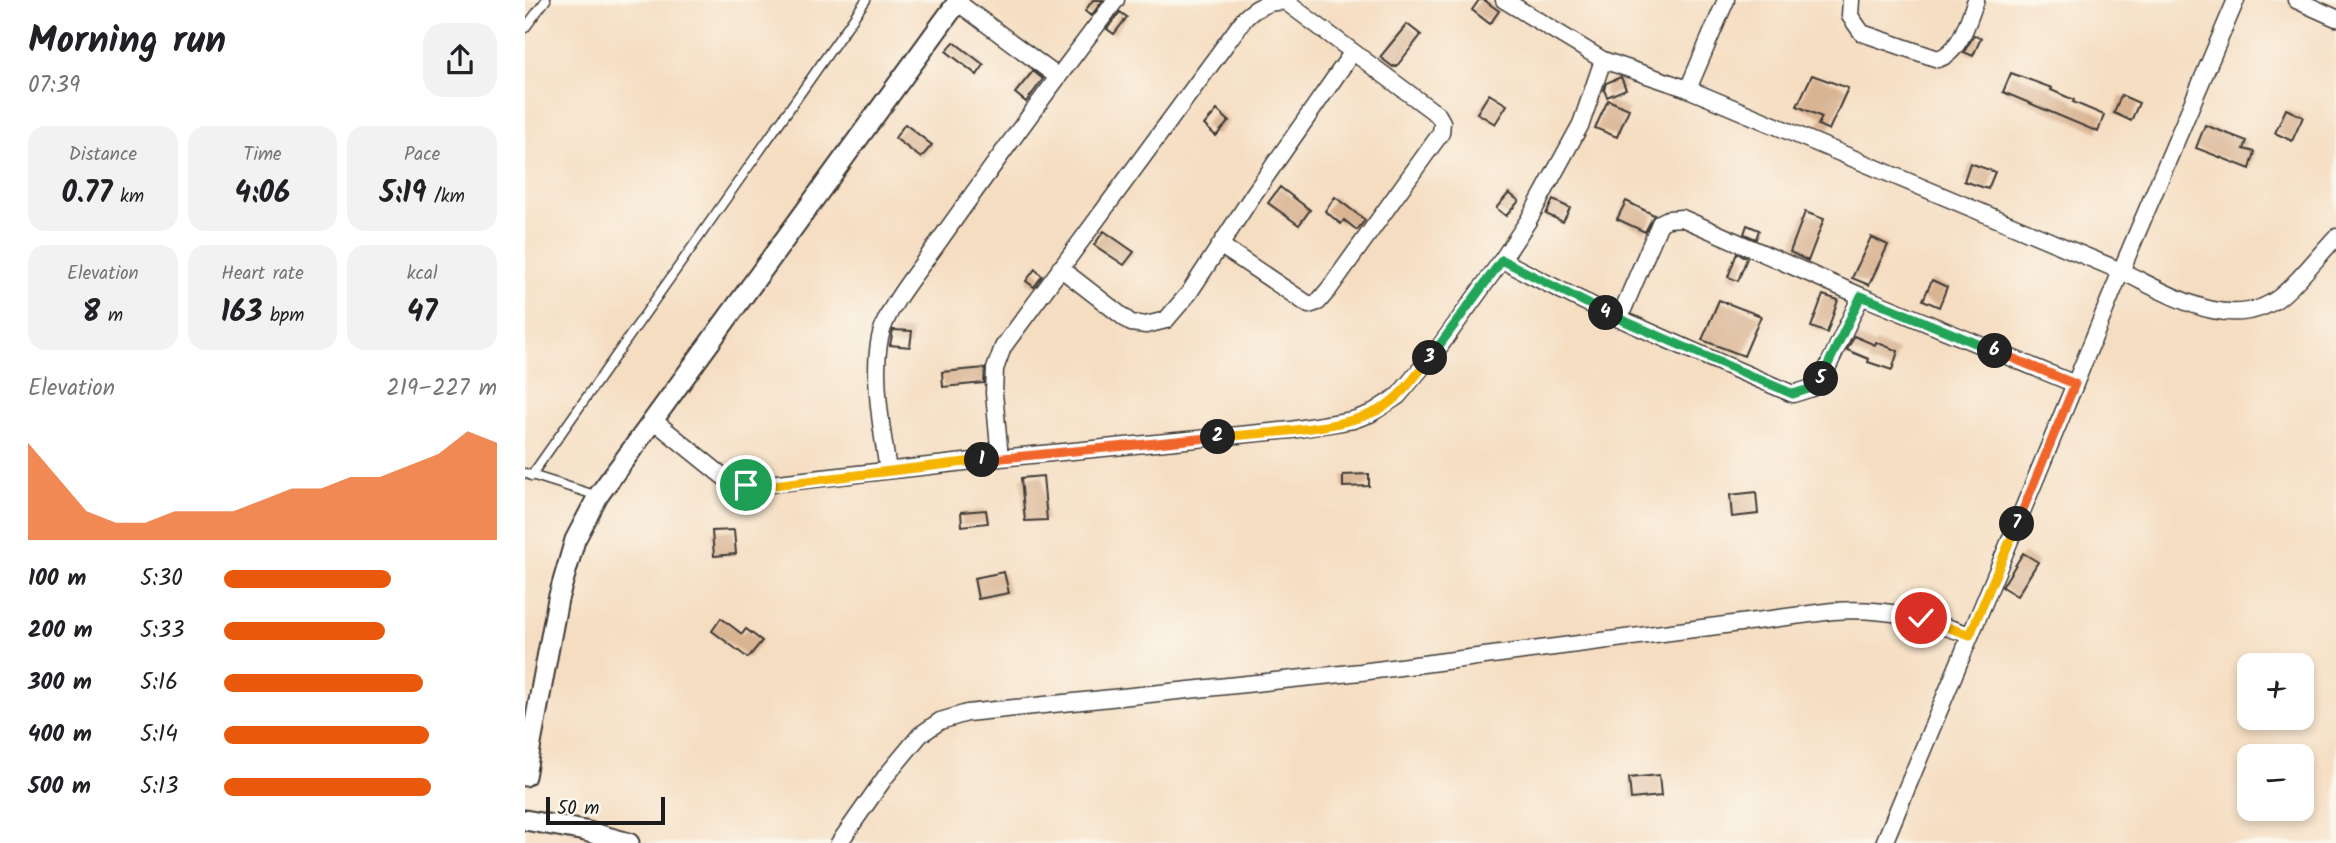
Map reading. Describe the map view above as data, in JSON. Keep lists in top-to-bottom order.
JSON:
{
  "scale_bar": "50 m",
  "page": {
    "heading": ["Morning run", "07:39"],
    "stats": [
      ["Distance", "0.77 km"],
      ["Time", "4:06"],
      ["Pace", "5:19 /km"],
      ["Elevation", "8 m"],
      ["Heart rate", "163 bpm"],
      ["kcal", "47"]
    ],
    "pins": [
      "4",
      "6",
      "3",
      "5",
      "2",
      "1",
      "7"
    ],
    "chart": ["Elevation", "219–227 m"],
    "list": [
      {
        "name": "100 m",
        "note": "5:30"
      },
      {
        "name": "200 m",
        "note": "5:33"
      },
      {
        "name": "300 m",
        "note": "5:16"
      },
      {
        "name": "400 m",
        "note": "5:14"
      },
      {
        "name": "500 m",
        "note": "5:13"
      }
    ],
    "map_buttons": ["+", "−"],
    "scale": "50 m"
  }
}
